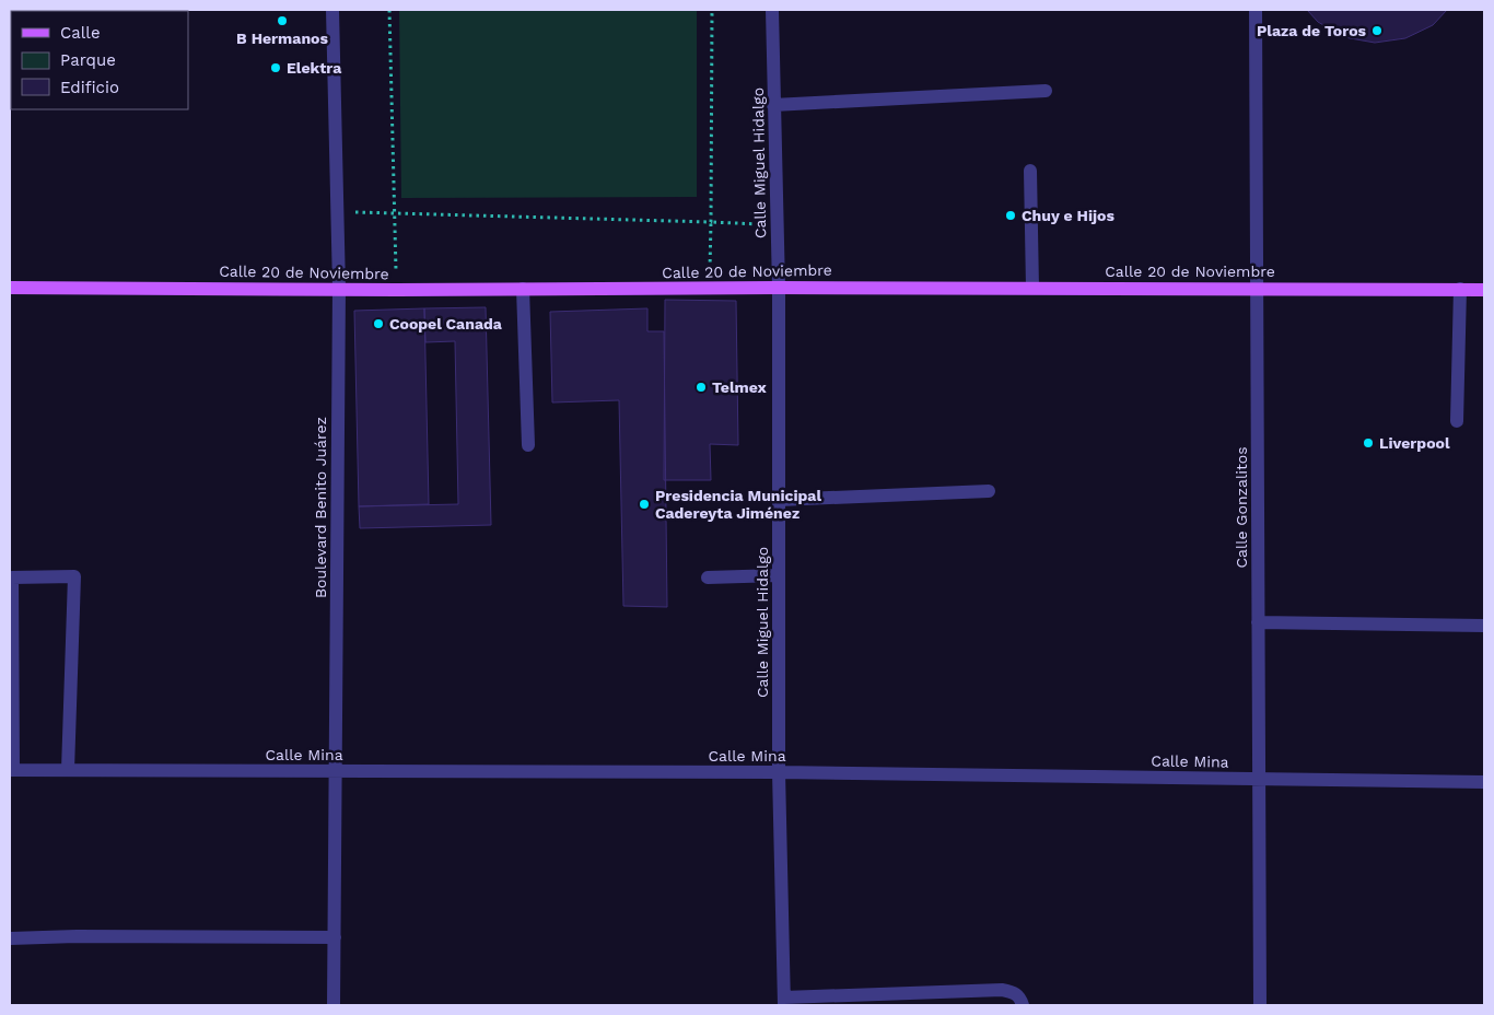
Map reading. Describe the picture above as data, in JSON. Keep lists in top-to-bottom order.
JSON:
{
  "streets": {
    "main road": ["Calle 20 de Noviembre"],
    "street": [
      "Calle Miguel Hidalgo",
      "Boulevard Benito Juárez",
      "Calle Gonzalitos",
      "Calle Mina"
    ]
  },
  "crossings": [
    ["Calle Miguel Hidalgo", "Calle 20 de Noviembre"],
    ["Calle Miguel Hidalgo", "Calle Mina"],
    ["Calle 20 de Noviembre", "Boulevard Benito Juárez"],
    ["Calle 20 de Noviembre", "Calle Gonzalitos"],
    ["Boulevard Benito Juárez", "Calle Mina"],
    ["Calle Gonzalitos", "Calle Mina"]
  ],
  "places": [
    "B Hermanos",
    "Plaza de Toros",
    "Elektra",
    "Chuy e Hijos",
    "Coopel Canada",
    "Telmex",
    "Liverpool",
    "Presidencia Municipal Cadereyta Jiménez"
  ],
  "legend": ["Calle", "Parque", "Edificio"]
}
